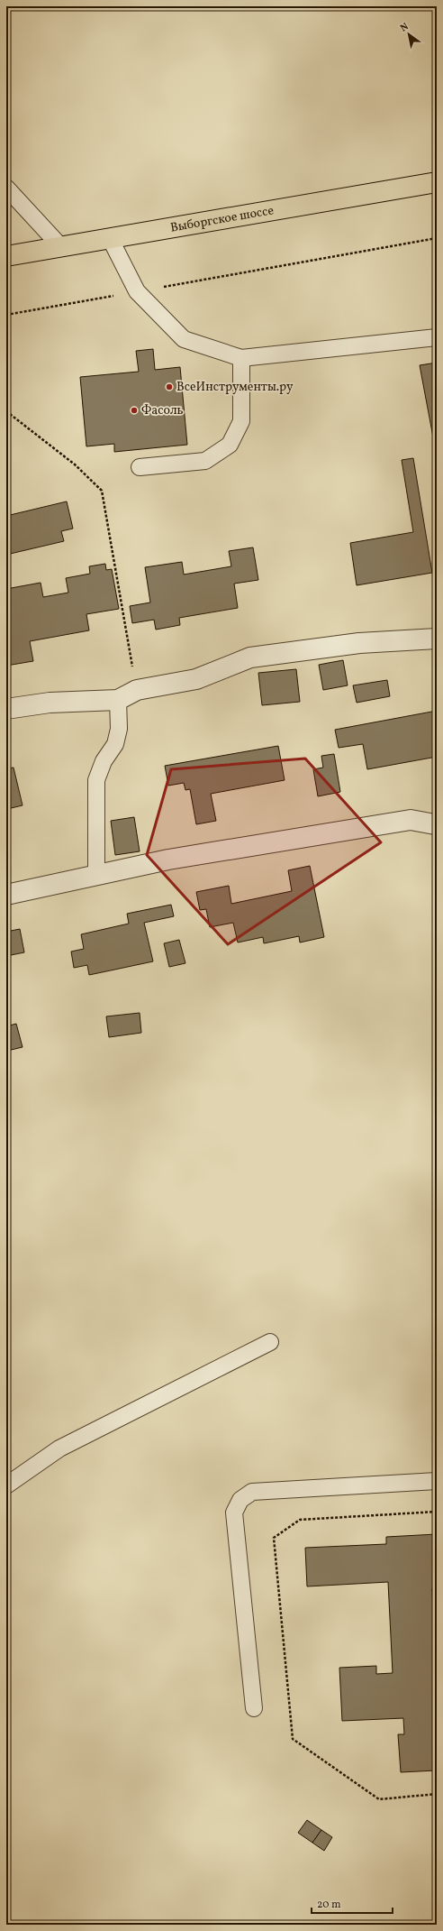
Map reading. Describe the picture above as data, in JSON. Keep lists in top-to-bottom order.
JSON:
{
  "streets": {
    "main road": ["Выборгское шоссе"]
  },
  "places": ["ВсеИнструменты.ру", "Фасоль"],
  "scale_bar": "20 m",
  "north": "top left"
}
